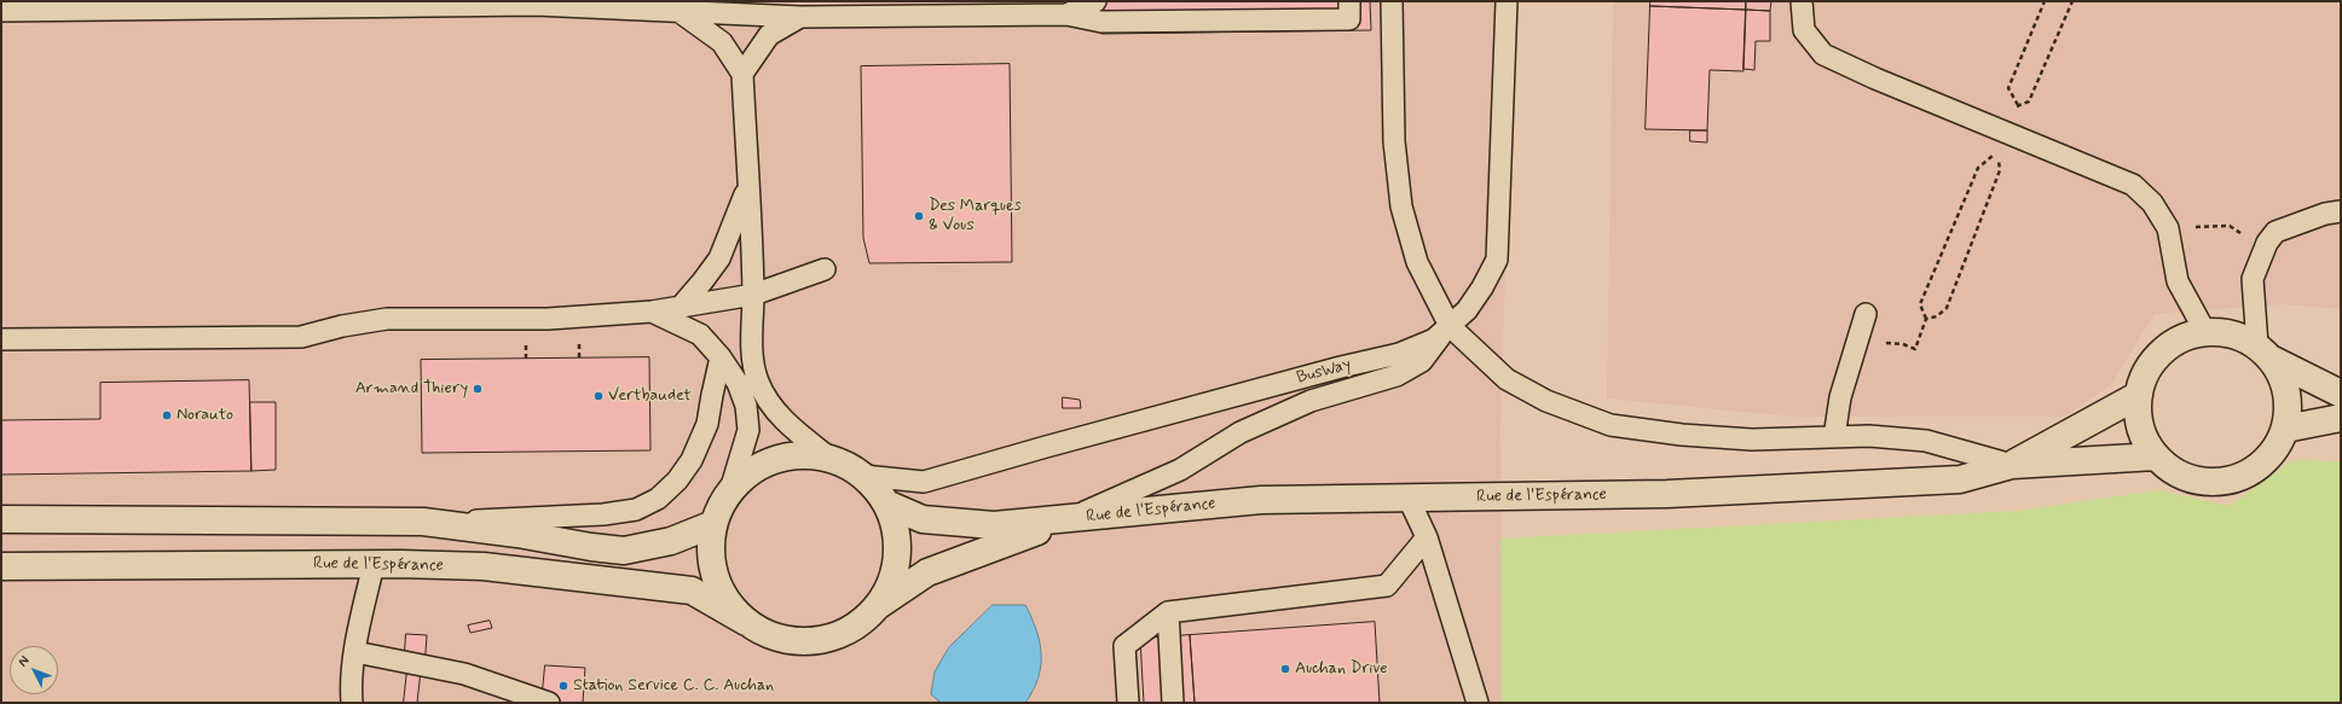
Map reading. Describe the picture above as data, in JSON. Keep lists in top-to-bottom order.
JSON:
{
  "streets": {
    "street": ["Rue de l'Espérance"],
    "lane": ["BusWay"]
  },
  "places": [
    "Des Marques & Vous",
    "Armand Thiery",
    "Vertbaudet",
    "Norauto",
    "Auchan Drive",
    "Station Service C. C. Auchan"
  ],
  "north": "top left"
}
